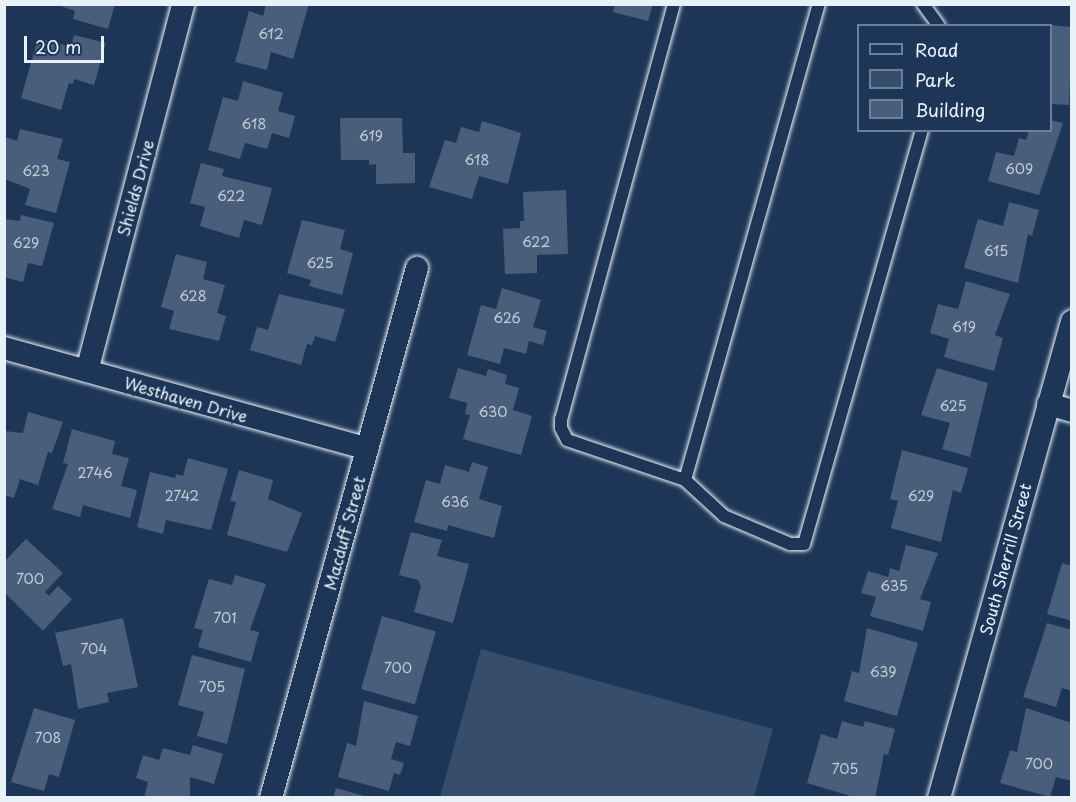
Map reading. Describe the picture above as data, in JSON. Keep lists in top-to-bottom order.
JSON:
{
  "streets": {
    "street": [
      "Shields Drive",
      "Westhaven Drive",
      "Macduff Street",
      "South Sherrill Street"
    ]
  },
  "crossings": [
    ["Shields Drive", "Westhaven Drive"],
    ["Westhaven Drive", "Macduff Street"]
  ],
  "house_numbers": [
    "612",
    "618",
    "619",
    "618",
    "609",
    "623",
    "622",
    "622",
    "629",
    "615",
    "625",
    "628",
    "626",
    "619",
    "625",
    "630",
    "2746",
    "2742",
    "629",
    "636",
    "700",
    "635",
    "701",
    "704",
    "700",
    "639",
    "705",
    "708",
    "700",
    "705"
  ],
  "legend": ["Road", "Park", "Building"],
  "scale_bar": "20 m"
}
